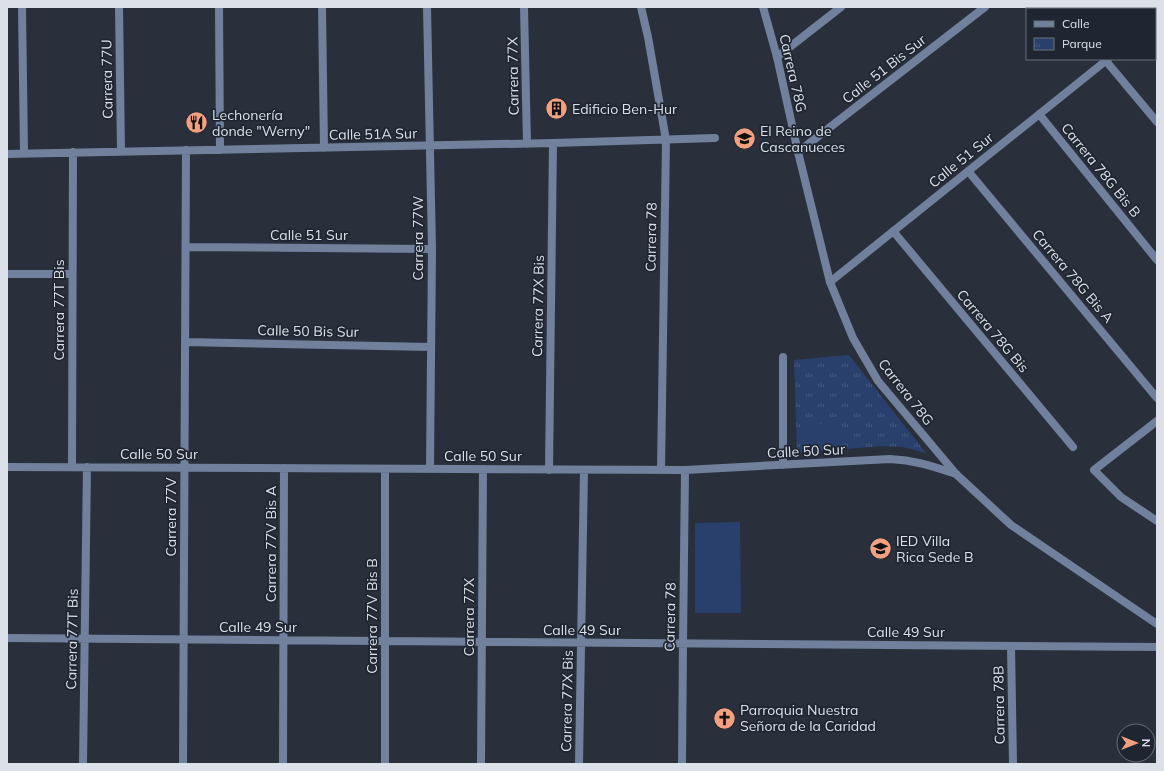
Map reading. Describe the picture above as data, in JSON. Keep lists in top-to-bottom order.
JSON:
{
  "streets": {
    "street": [
      "Calle 51 Bis Sur",
      "Carrera 78G",
      "Carrera 77X",
      "Carrera 77U",
      "Calle 51A Sur",
      "Calle 51 Sur",
      "Carrera 78G Bis B",
      "Carrera 78",
      "Carrera 77W",
      "Carrera 78G Bis A",
      "Carrera 77X Bis",
      "Carrera 77T Bis",
      "Calle 50 Bis Sur",
      "Carrera 78G Bis",
      "Calle 50 Sur",
      "Carrera 77V",
      "Carrera 77V Bis A",
      "Carrera 77V Bis B",
      "Calle 49 Sur",
      "Carrera 78B"
    ]
  },
  "crossings": [
    ["Calle 51 Bis Sur", "Carrera 78G"],
    ["Carrera 78G", "Calle 51 Sur"],
    ["Carrera 78G", "Calle 50 Sur"],
    ["Carrera 77X", "Calle 51A Sur"],
    ["Carrera 77X", "Calle 50 Sur"],
    ["Carrera 77X", "Calle 49 Sur"],
    ["Carrera 77U", "Calle 51A Sur"],
    ["Calle 51A Sur", "Carrera 78"],
    ["Calle 51A Sur", "Carrera 77W"],
    ["Calle 51A Sur", "Carrera 77X Bis"],
    ["Calle 51A Sur", "Carrera 77T Bis"],
    ["Calle 51A Sur", "Carrera 77V"],
    ["Calle 51 Sur", "Carrera 78G Bis B"],
    ["Calle 51 Sur", "Carrera 77W"],
    ["Calle 51 Sur", "Carrera 78G Bis A"],
    ["Calle 51 Sur", "Carrera 78G Bis"],
    ["Calle 51 Sur", "Carrera 77V"],
    ["Carrera 78", "Calle 50 Sur"],
    ["Carrera 78", "Calle 49 Sur"],
    ["Carrera 77W", "Calle 50 Bis Sur"],
    ["Carrera 77W", "Calle 50 Sur"],
    ["Carrera 77X Bis", "Calle 50 Sur"],
    ["Carrera 77X Bis", "Calle 49 Sur"],
    ["Carrera 77T Bis", "Calle 50 Sur"],
    ["Carrera 77T Bis", "Calle 49 Sur"],
    ["Calle 50 Bis Sur", "Carrera 77V"],
    ["Calle 50 Sur", "Carrera 77V"],
    ["Calle 50 Sur", "Carrera 77V Bis A"],
    ["Calle 50 Sur", "Carrera 77V Bis B"],
    ["Carrera 77V", "Calle 49 Sur"],
    ["Carrera 77V Bis A", "Calle 49 Sur"],
    ["Carrera 77V Bis B", "Calle 49 Sur"],
    ["Calle 49 Sur", "Carrera 78B"]
  ],
  "places": {
    "building": ["Edificio Ben-Hur"],
    "restaurant": ["Lechonería donde \"Werny\""],
    "school or university": ["El Reino de Cascanueces", "IED Villa Rica Sede B"],
    "church": ["Parroquia Nuestra Señora de la Caridad"]
  },
  "legend": ["Calle", "Parque"],
  "north": "right"
}
